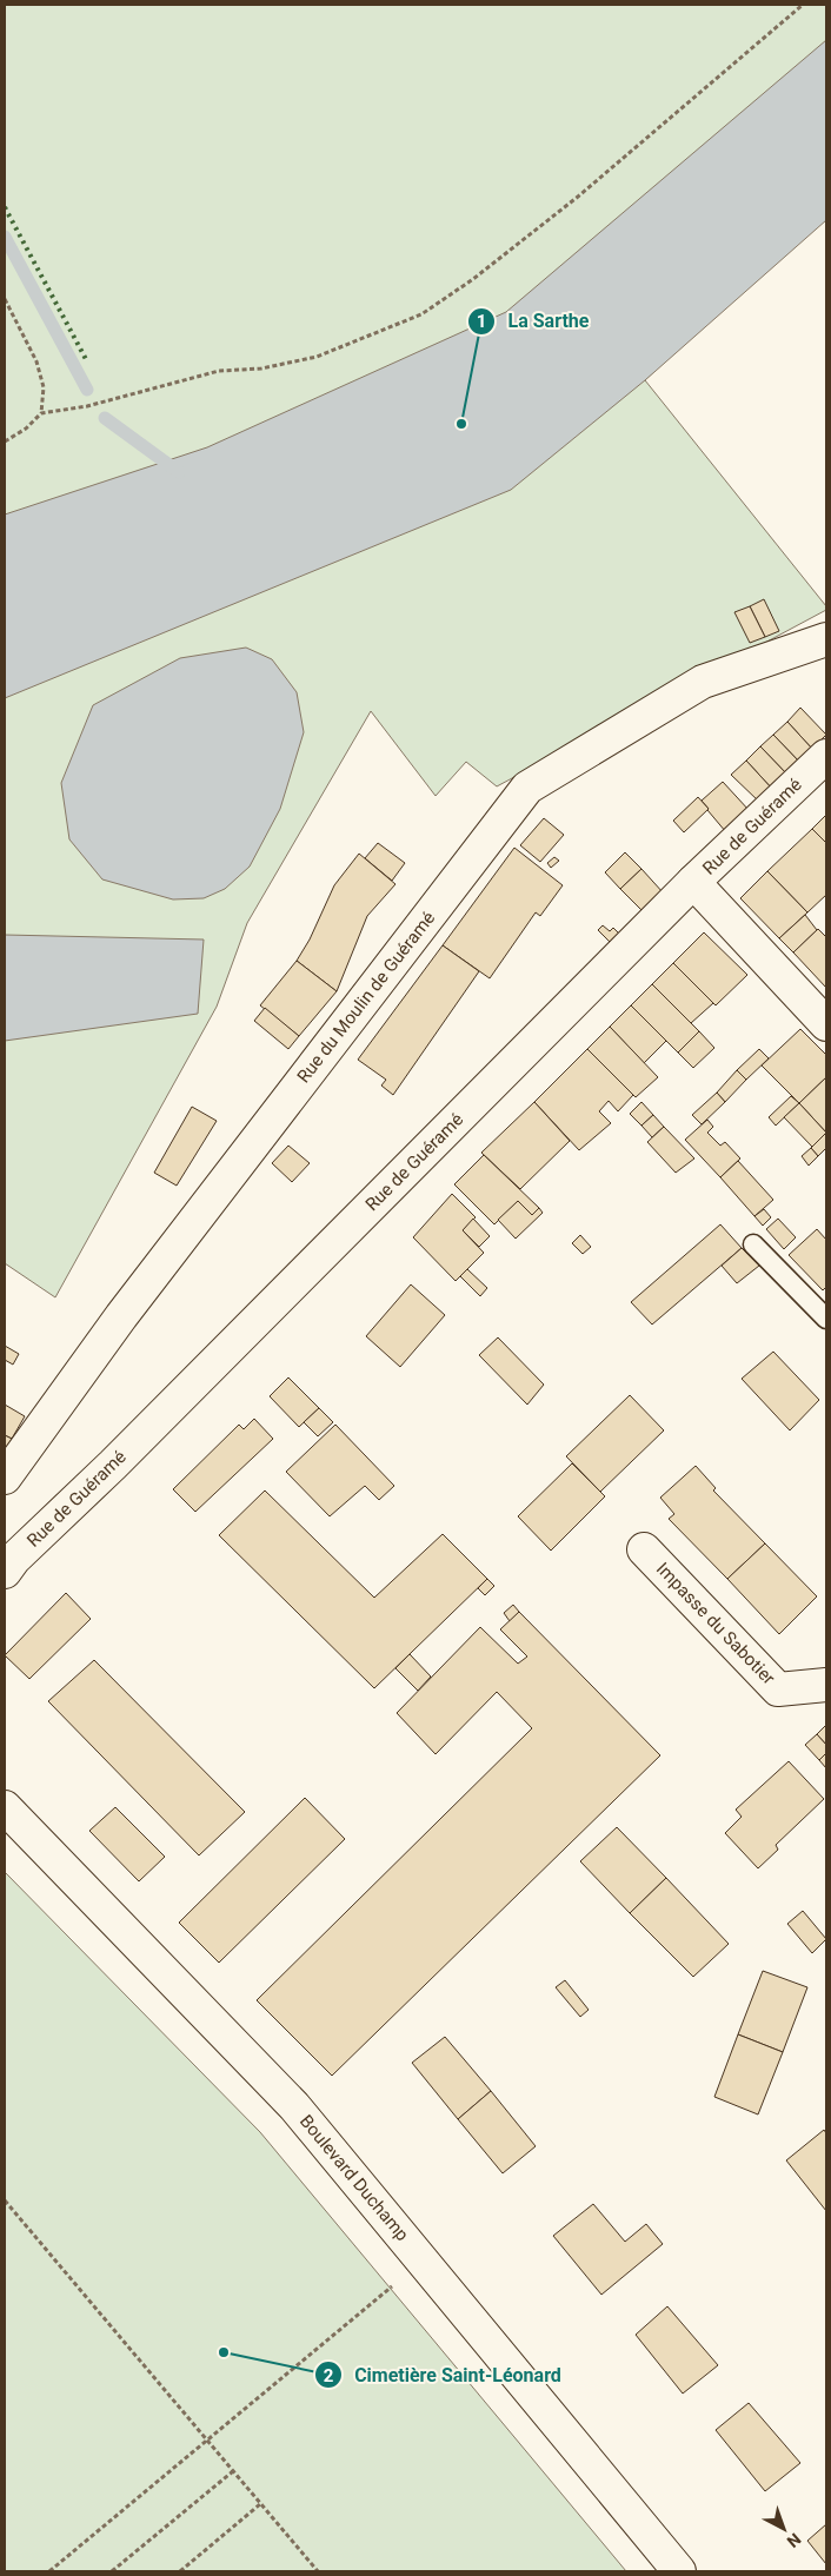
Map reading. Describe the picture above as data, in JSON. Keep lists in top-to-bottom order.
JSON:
{
  "streets": {
    "street": [
      "Rue de Guéramé",
      "Rue du Moulin de Guéramé",
      "Impasse du Sabotier",
      "Boulevard Duchamp"
    ]
  },
  "places": ["La Sarthe", "Cimetière Saint-Léonard"],
  "north": "bottom right"
}
